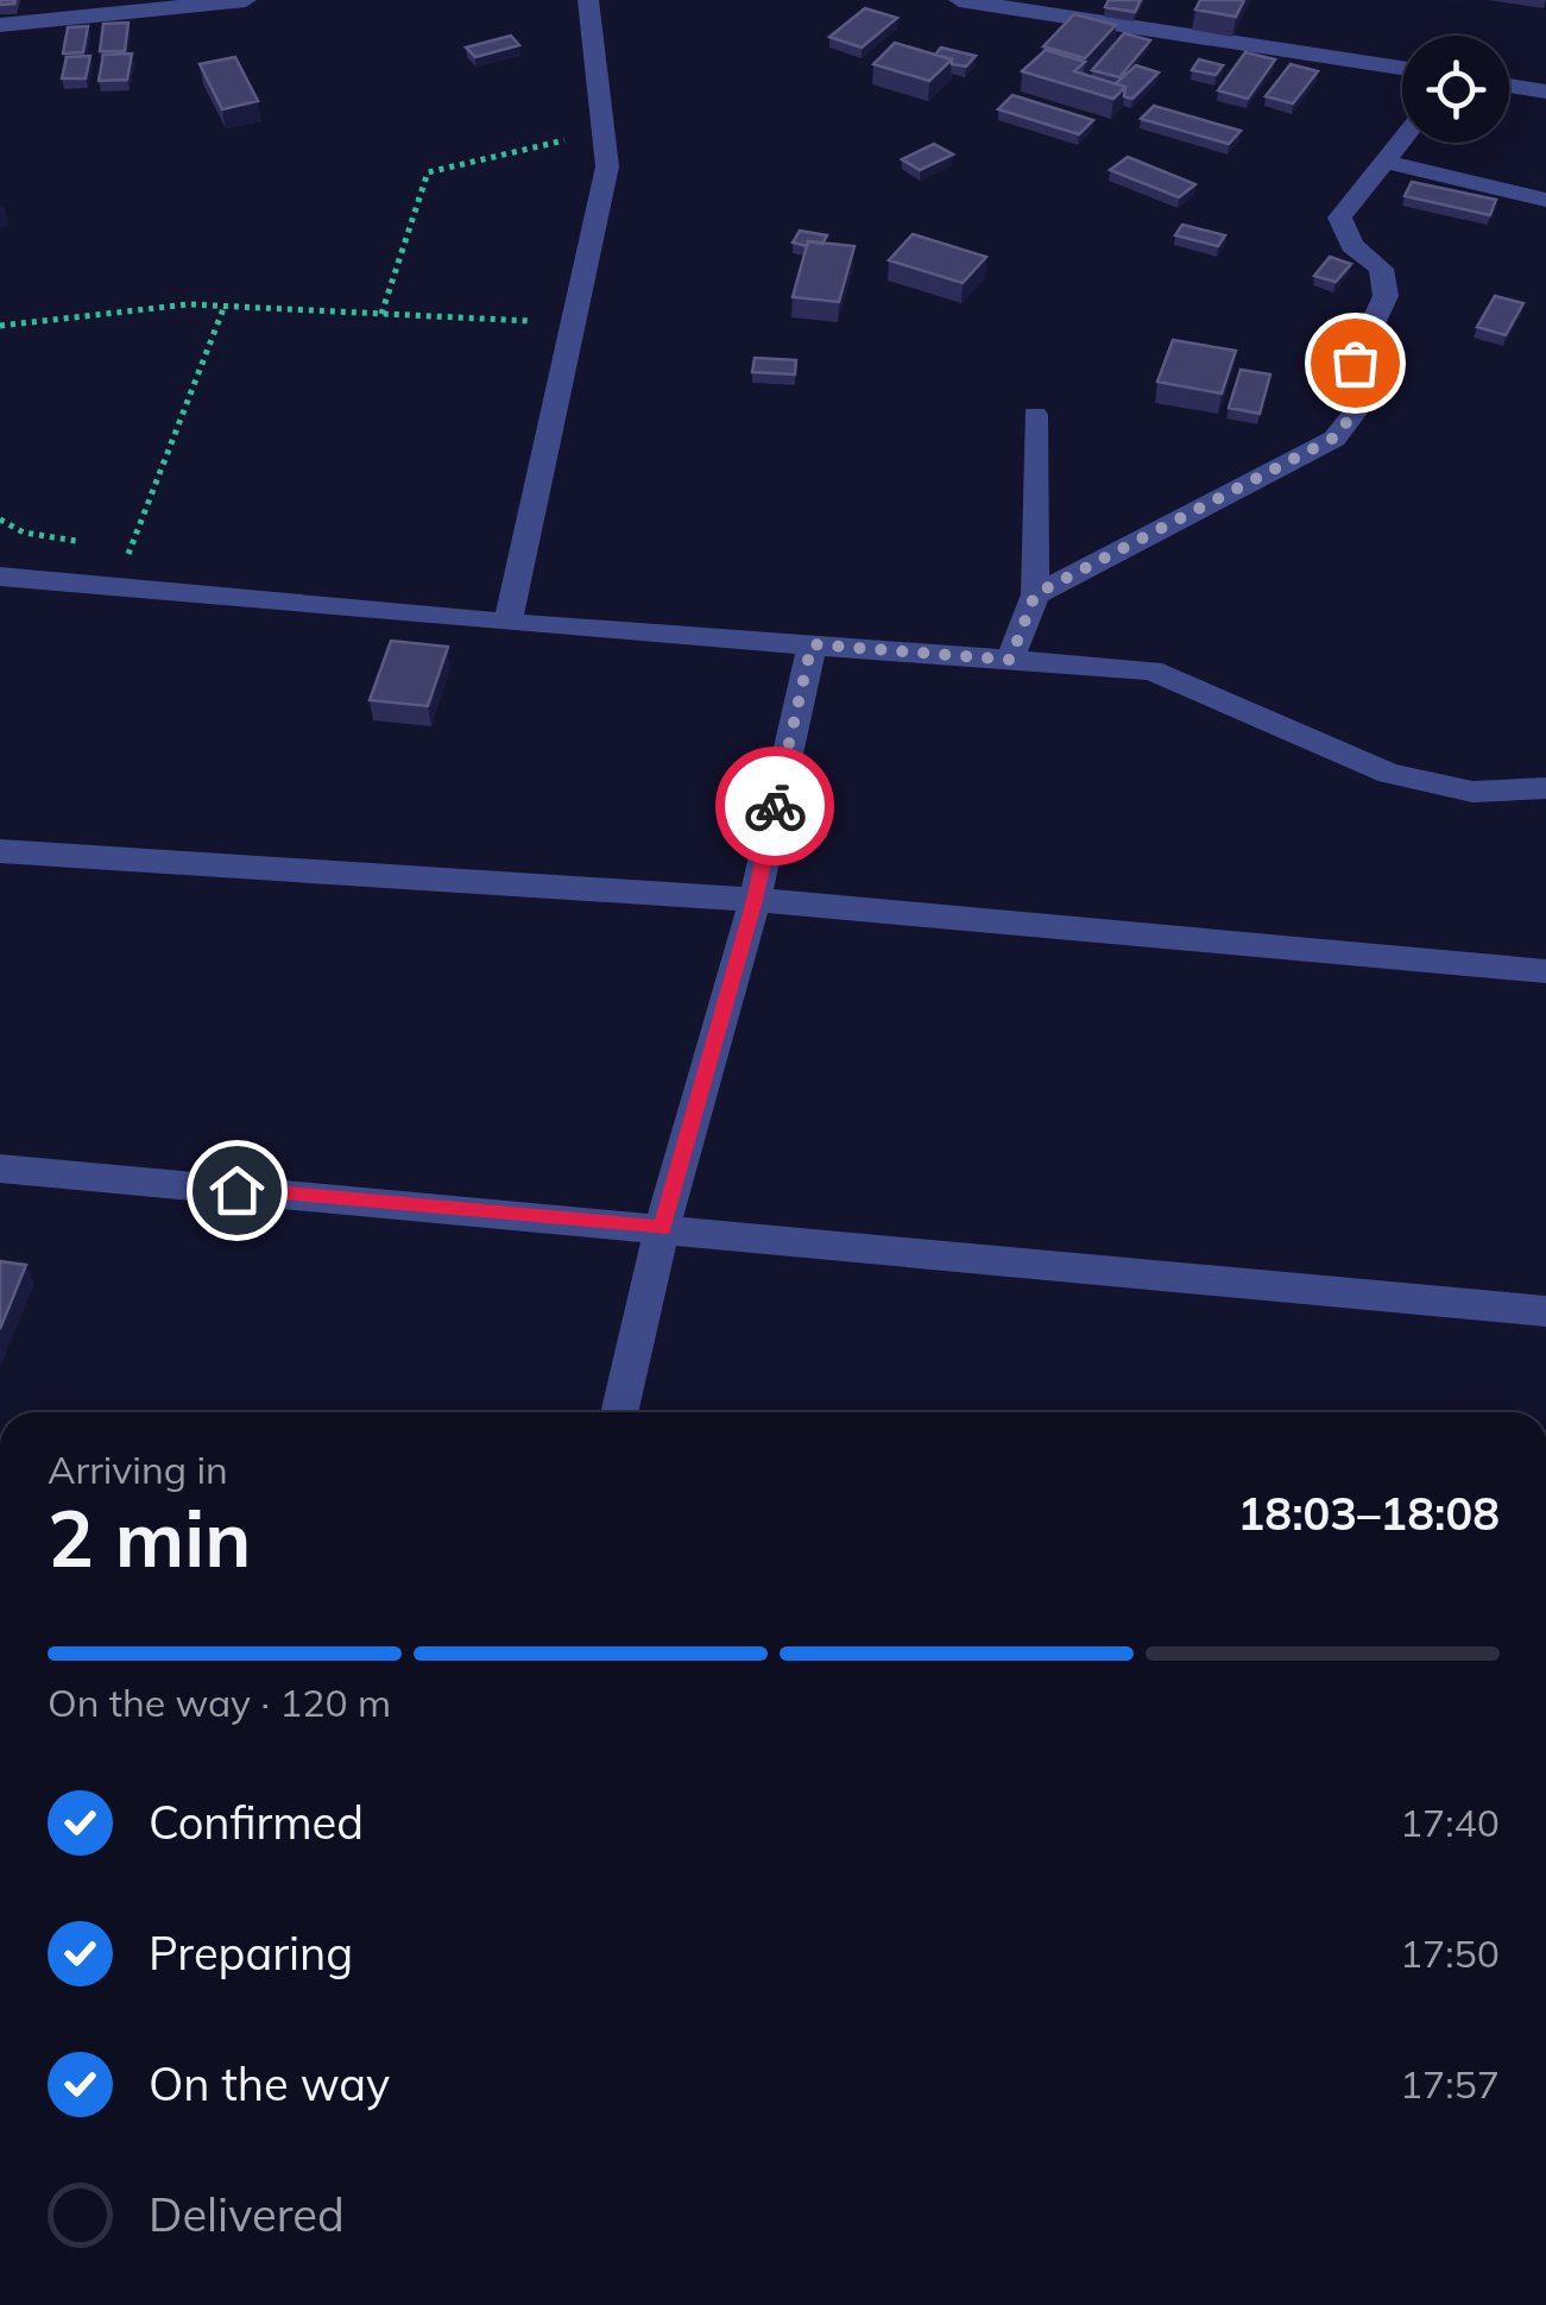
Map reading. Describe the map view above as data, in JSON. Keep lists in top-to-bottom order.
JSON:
{
  "page": {
    "heading": ["2 min", "Arriving in", "18:03–18:08"],
    "bar": "On the way · 120 m",
    "list": [
      ["Confirmed", "17:40"],
      ["Preparing", "17:50"],
      ["On the way", "17:57"],
      "Delivered"
    ]
  }
}
